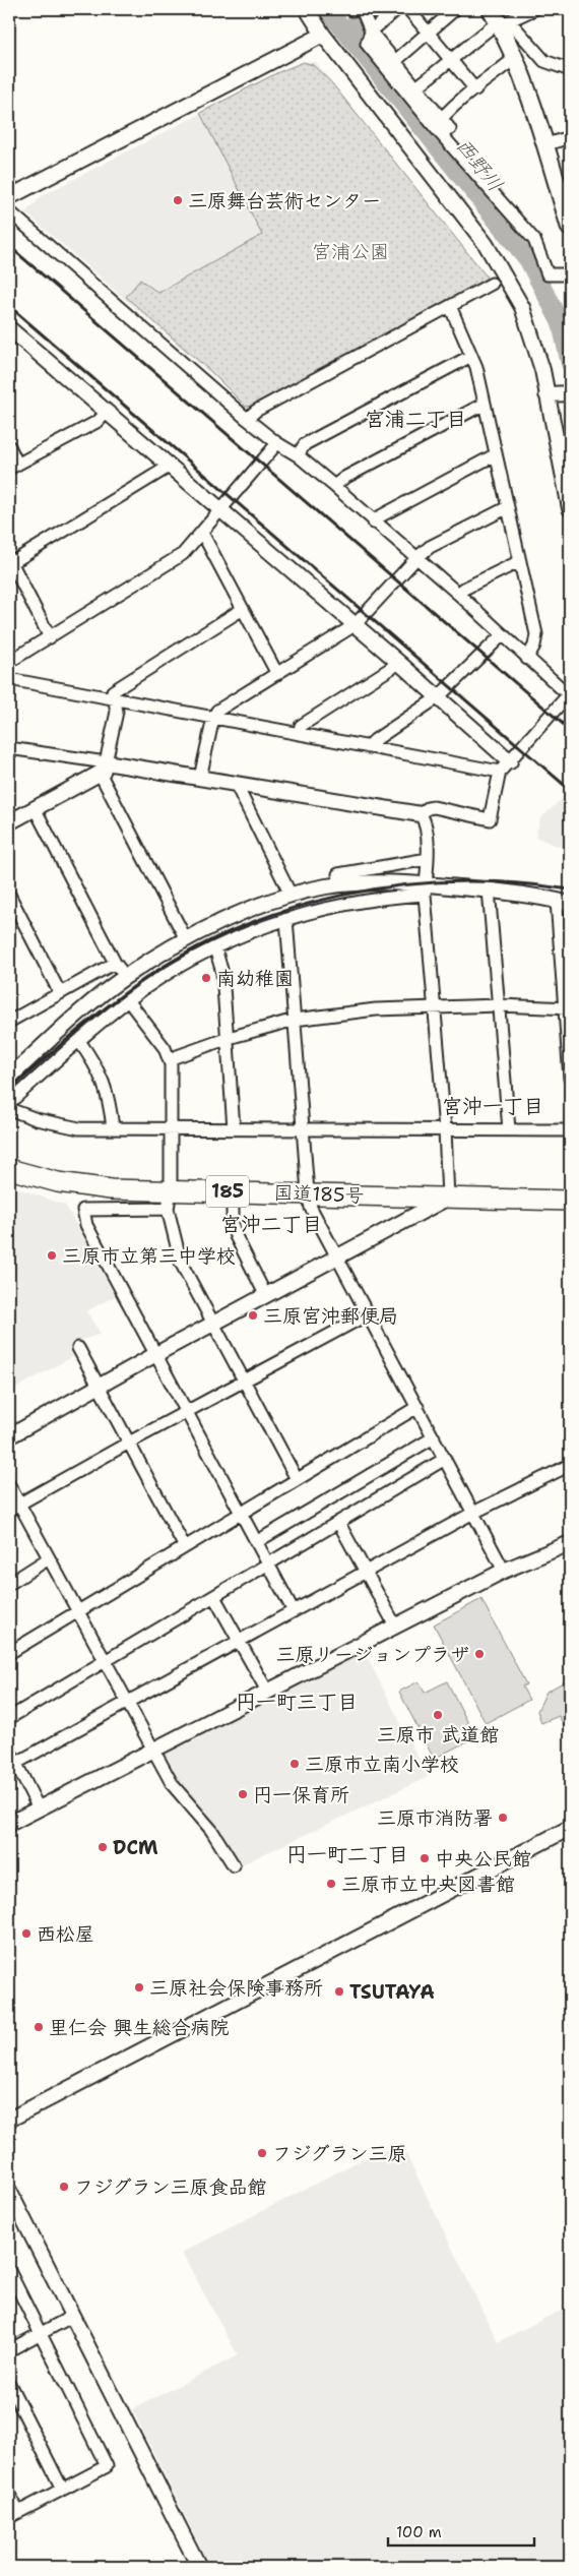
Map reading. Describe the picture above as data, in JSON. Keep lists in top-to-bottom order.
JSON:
{
  "streets": {
    "highway": ["185", "国道185号"]
  },
  "districts": [
    "宮浦二丁目",
    "宮沖一丁目",
    "宮沖二丁目",
    "円一町三丁目",
    "円一町二丁目"
  ],
  "water": ["西野川"],
  "parks": ["宮浦公園"],
  "places": [
    "三原舞台芸術センター",
    "南幼稚園",
    "三原市立第三中学校",
    "三原宮沖郵便局",
    "三原リージョンプラザ",
    "三原市 武道館",
    "三原市立南小学校",
    "円一保育所",
    "三原市消防署",
    "DCM",
    "中央公民館",
    "三原市立中央図書館",
    "西松屋",
    "三原社会保険事務所",
    "TSUTAYA",
    "里仁会 興生総合病院",
    "フジグラン三原",
    "フジグラン三原食品館"
  ],
  "scale_bar": "100 m"
}
